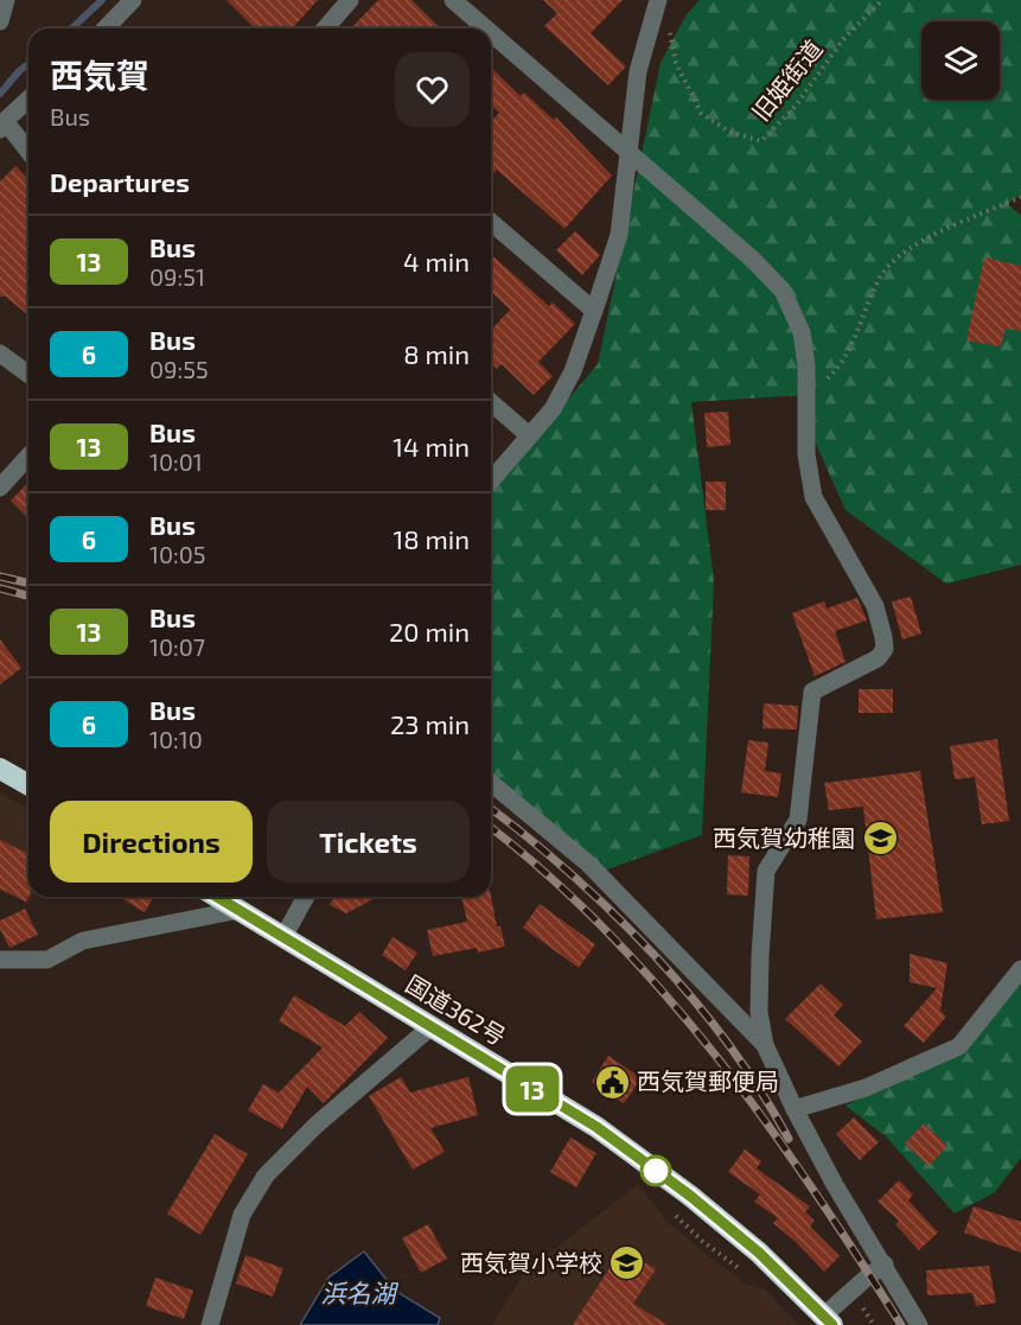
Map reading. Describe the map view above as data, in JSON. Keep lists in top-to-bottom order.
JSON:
{
  "streets": {
    "highway": ["国道362号"],
    "path": ["旧姫街道"]
  },
  "water": ["浜名湖"],
  "places": {
    "school or university": ["西気賀幼稚園", "西気賀小学校"],
    "public building": ["西気賀郵便局"]
  },
  "lines": ["bus line 13"],
  "page": {
    "on_map": "13",
    "heading": [
      ["西気賀", "Bus"],
      "Departures"
    ],
    "list": [
      {
        "mark": "13",
        "name": "Bus",
        "note": "09:51",
        "value": "4 min"
      },
      {
        "mark": "6",
        "name": "Bus",
        "note": "09:55",
        "value": "8 min"
      },
      {
        "mark": "13",
        "name": "Bus",
        "note": "10:01",
        "value": "14 min"
      },
      {
        "mark": "6",
        "name": "Bus",
        "note": "10:05",
        "value": "18 min"
      },
      {
        "mark": "13",
        "name": "Bus",
        "note": "10:07",
        "value": "20 min"
      },
      {
        "mark": "6",
        "name": "Bus",
        "note": "10:10",
        "value": "23 min"
      }
    ],
    "buttons": ["Directions", "Tickets"]
  }
}
